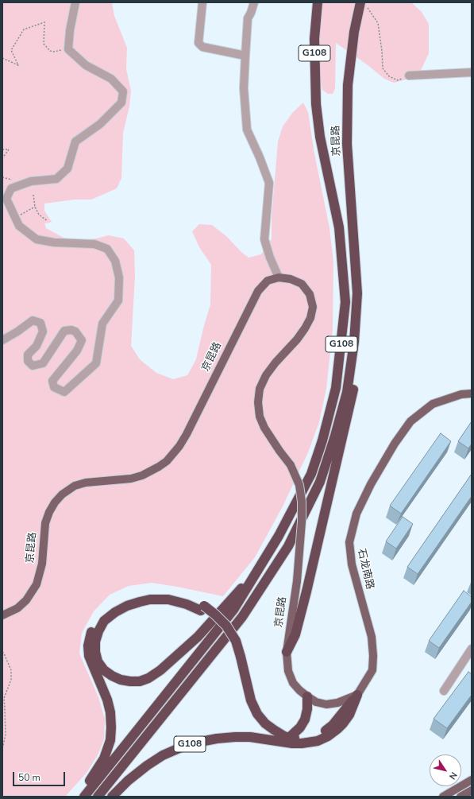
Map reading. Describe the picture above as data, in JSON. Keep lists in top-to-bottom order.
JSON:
{
  "streets": {
    "highway": ["G108", "京昆路"],
    "main road": ["石龙南路"]
  },
  "scale_bar": "50 m",
  "north": "bottom right"
}
